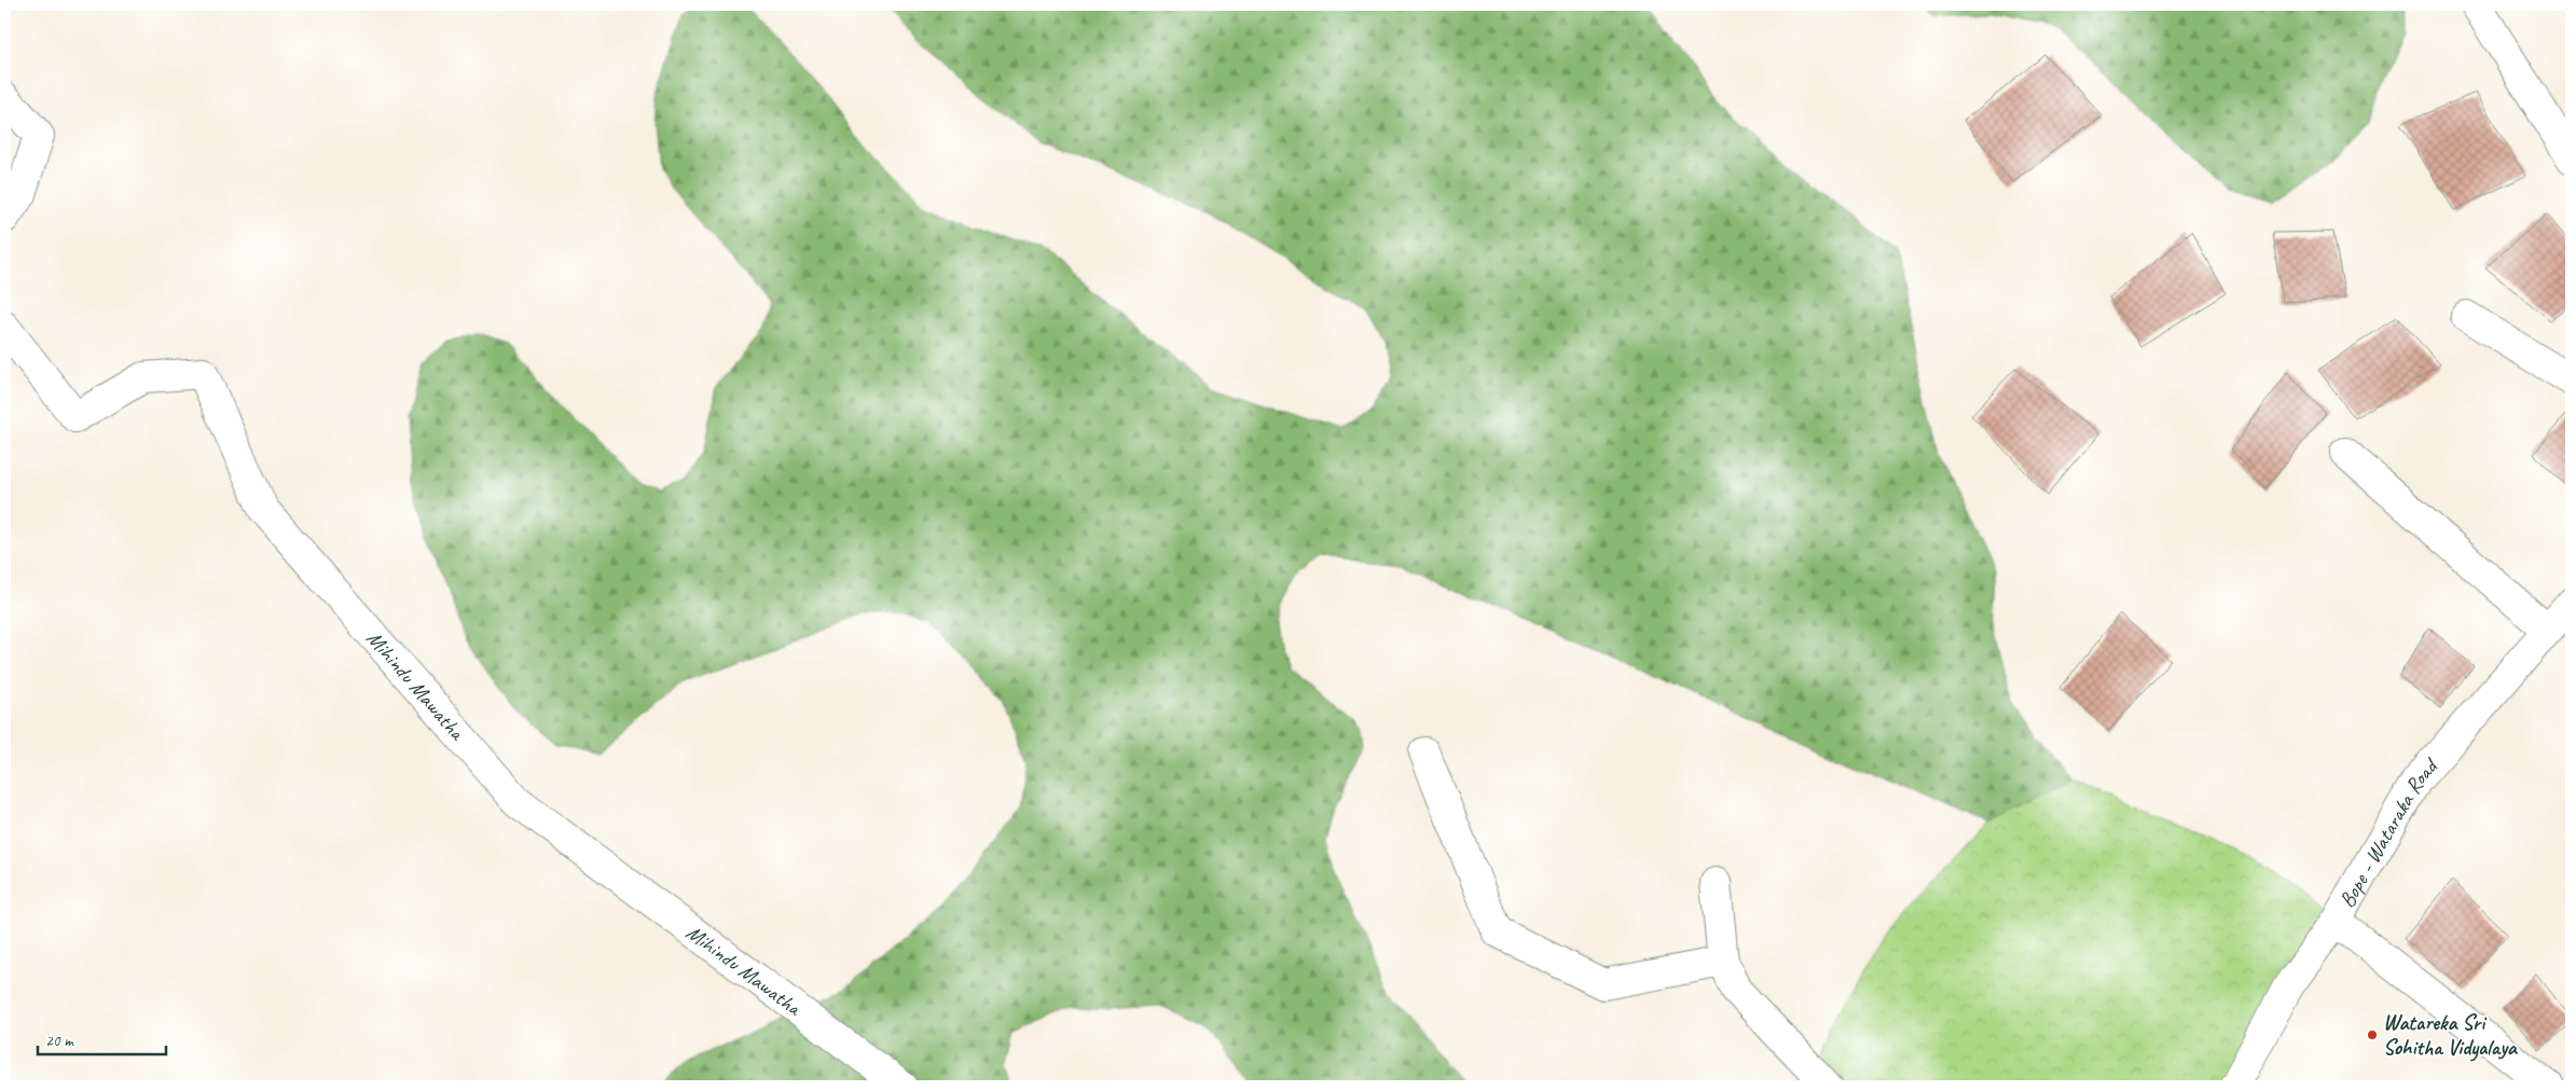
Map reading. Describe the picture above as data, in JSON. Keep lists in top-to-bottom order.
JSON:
{
  "streets": {
    "street": ["Mihindu Mawatha", "Bope - Wataraka Road"]
  },
  "places": ["Watareka Sri Sohitha Vidyalaya"],
  "scale_bar": "20 m"
}
